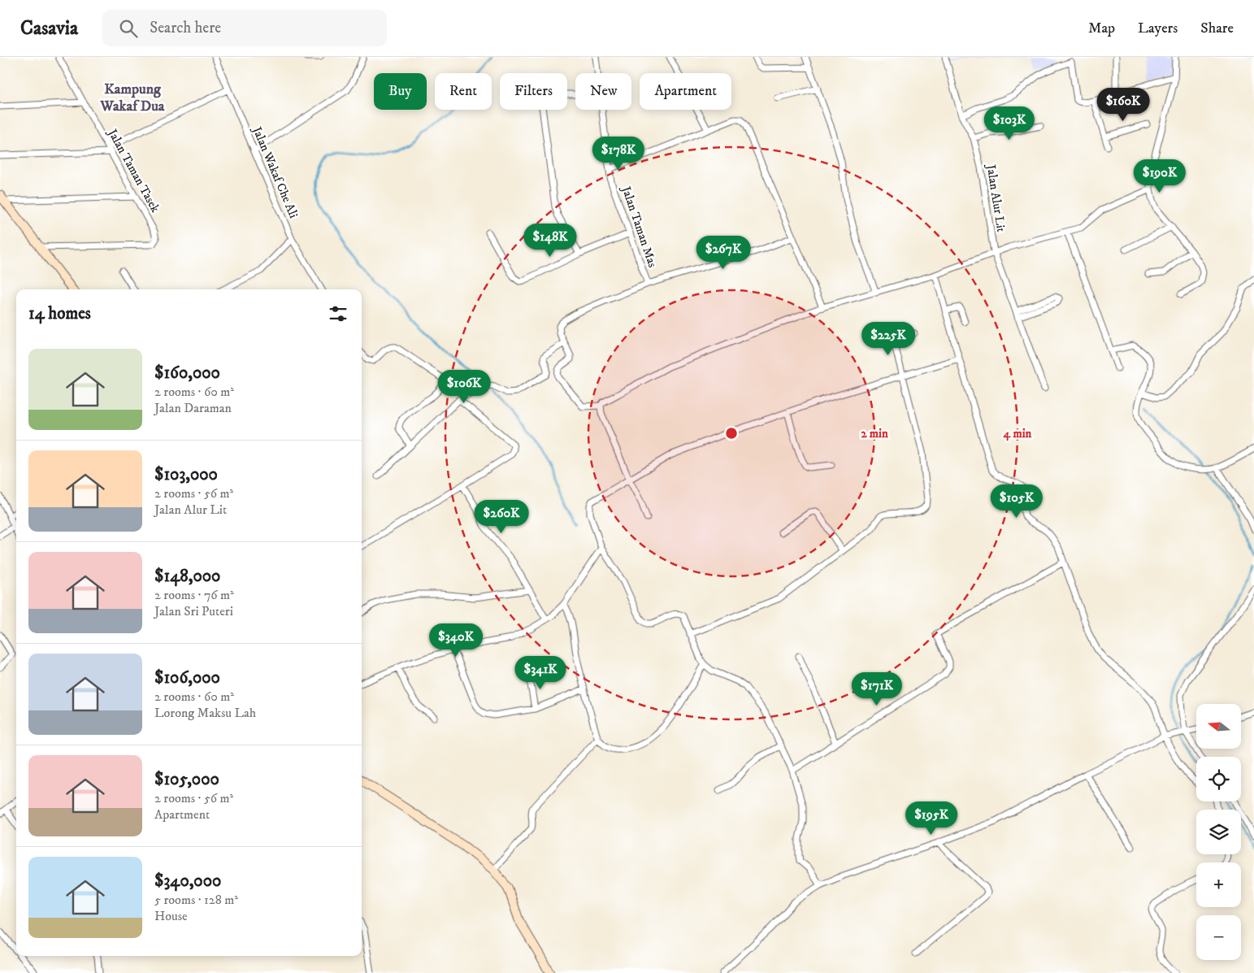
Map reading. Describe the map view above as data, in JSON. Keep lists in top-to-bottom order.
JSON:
{
  "streets": {
    "street": [
      "Jalan Taman Tasek",
      "Jalan Wakaf Che Ali",
      "Jalan Alur Lit",
      "Jalan Taman Mas"
    ]
  },
  "districts": ["Kampung Wakaf Dua"],
  "north": "left",
  "page": {
    "header": "Casavia",
    "search": "Search here",
    "nav": ["Map", "Layers", "Share"],
    "chip": [
      "Buy",
      "Rent",
      "Filters",
      "New",
      "Apartment"
    ],
    "price": [
      "$160K",
      "$103K",
      "$178K",
      "$190K",
      "$148K",
      "$267K",
      "$225K",
      "$106K",
      "$105K",
      "$260K",
      "$340K",
      "$341K",
      "$171K",
      "$195K"
    ],
    "heading": "14 homes",
    "list": [
      {
        "name": "$160,000",
        "note": "2 rooms · 60 m² · Jalan Daraman"
      },
      {
        "name": "$103,000",
        "note": "2 rooms · 56 m² · Jalan Alur Lit"
      },
      {
        "name": "$148,000",
        "note": "2 rooms · 76 m² · Jalan Sri Puteri"
      },
      {
        "name": "$106,000",
        "note": "2 rooms · 60 m² · Lorong Maksu Lah"
      },
      {
        "name": "$105,000",
        "note": "2 rooms · 56 m² · Apartment"
      },
      {
        "name": "$340,000",
        "note": "5 rooms · 128 m² · House"
      }
    ],
    "map_buttons": ["+", "−"]
  },
  "rings": ["2 min", "4 min"]
}
